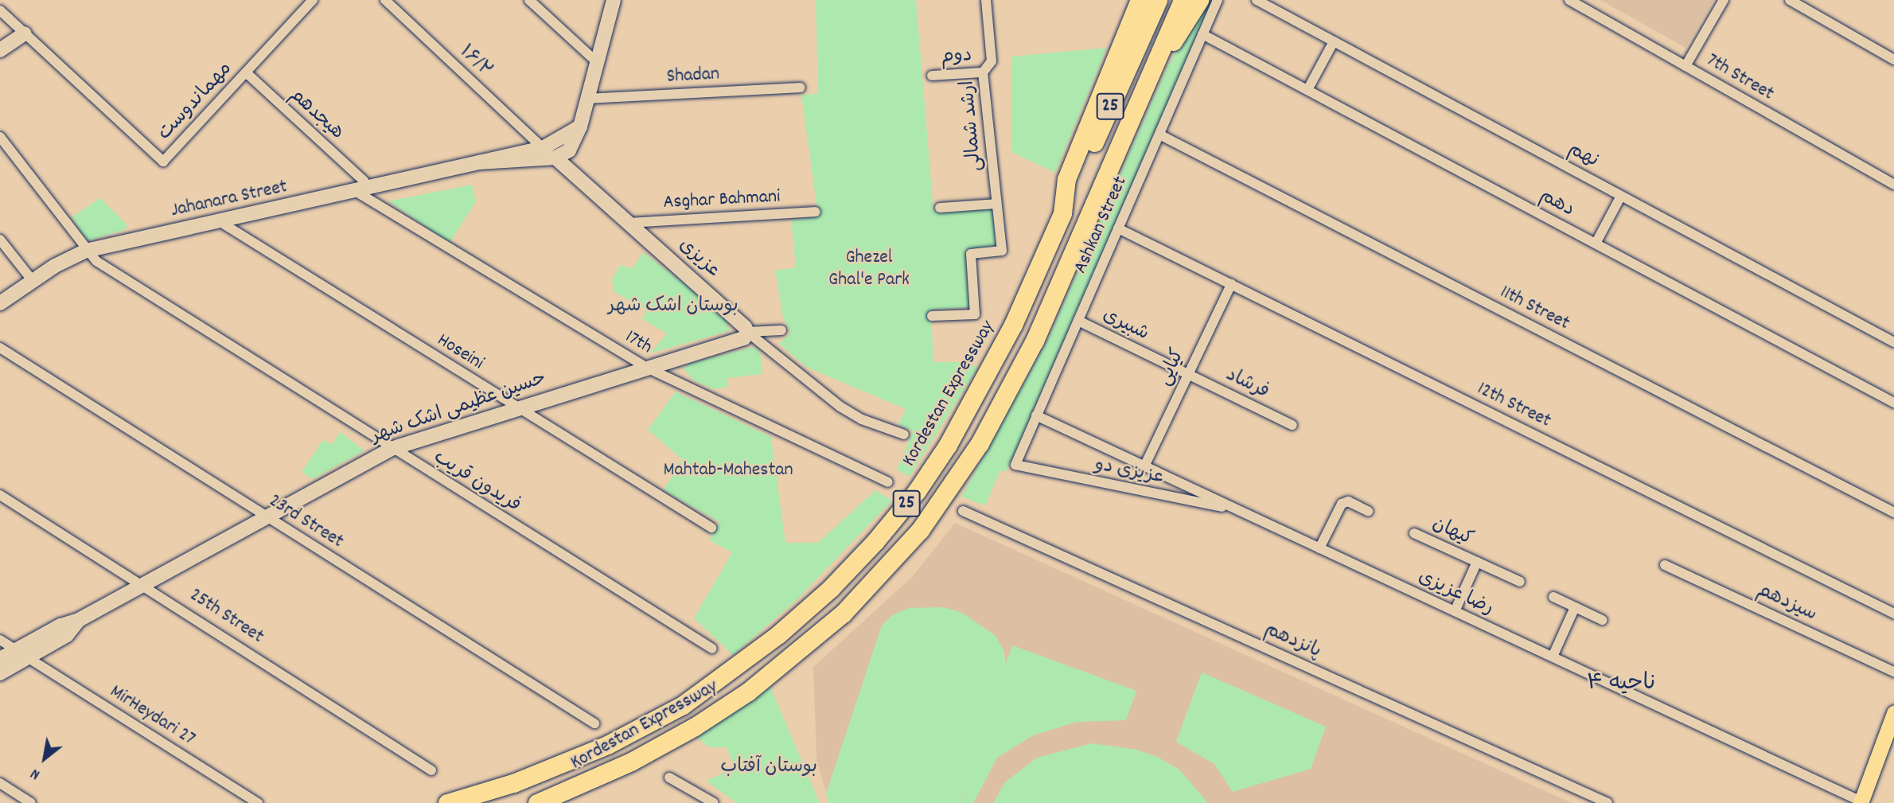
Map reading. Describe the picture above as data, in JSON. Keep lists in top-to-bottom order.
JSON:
{
  "streets": {
    "highway": ["25", "Kordestan Expressway"],
    "street": [
      "دوم",
      "۱۶/۲",
      "Shadan",
      "7th Street",
      "مهماندوست",
      "هیجدهم",
      "ارشد شمالی",
      "نهم",
      "Jahanara Street",
      "Asghar Bahmani",
      "دهم",
      "Ashkan Street",
      "عزیزی",
      "11th Street",
      "شبیری",
      "17th",
      "Hoseini",
      "کیایی",
      "فرشاد",
      "12th Street",
      "حسین عظیمی اشک شهر",
      "عزیزی دو",
      "فریدون قریب",
      "23rd Street",
      "کیهان",
      "رضا عزیزی",
      "سیزدهم",
      "25th Street",
      "پانزدهم",
      "MirHeydari 27"
    ]
  },
  "crossings": [
    ["دوم", "ارشد شمالی"],
    ["مهماندوست", "هیجدهم"],
    ["25", "Kordestan Expressway"],
    ["هیجدهم", "Jahanara Street"],
    ["هیجدهم", "17th"],
    ["Jahanara Street", "17th"],
    ["Jahanara Street", "Hoseini"],
    ["Jahanara Street", "فریدون قریب"],
    ["Asghar Bahmani", "عزیزی"],
    ["دهم", "Ashkan Street"],
    ["Ashkan Street", "11th Street"],
    ["Ashkan Street", "شبیری"],
    ["Ashkan Street", "12th Street"],
    ["Ashkan Street", "عزیزی دو"],
    ["Ashkan Street", "رضا عزیزی"],
    ["عزیزی", "حسین عظیمی اشک شهر"],
    ["شبیری", "کیایی"],
    ["شبیری", "فرشاد"],
    ["17th", "حسین عظیمی اشک شهر"],
    ["Hoseini", "حسین عظیمی اشک شهر"],
    ["کیایی", "فرشاد"],
    ["کیایی", "12th Street"],
    ["کیایی", "رضا عزیزی"],
    ["حسین عظیمی اشک شهر", "فریدون قریب"],
    ["حسین عظیمی اشک شهر", "23rd Street"],
    ["حسین عظیمی اشک شهر", "25th Street"],
    ["حسین عظیمی اشک شهر", "MirHeydari 27"],
    ["عزیزی دو", "رضا عزیزی"],
    ["کیهان", "رضا عزیزی"]
  ],
  "districts": ["ناحیه ۴"],
  "parks": [
    "Ghezel Ghal'e Park",
    "بوستان اشک شهر",
    "Mahtab-Mahestan",
    "بوستان آفتاب"
  ],
  "north": "bottom left"
}
